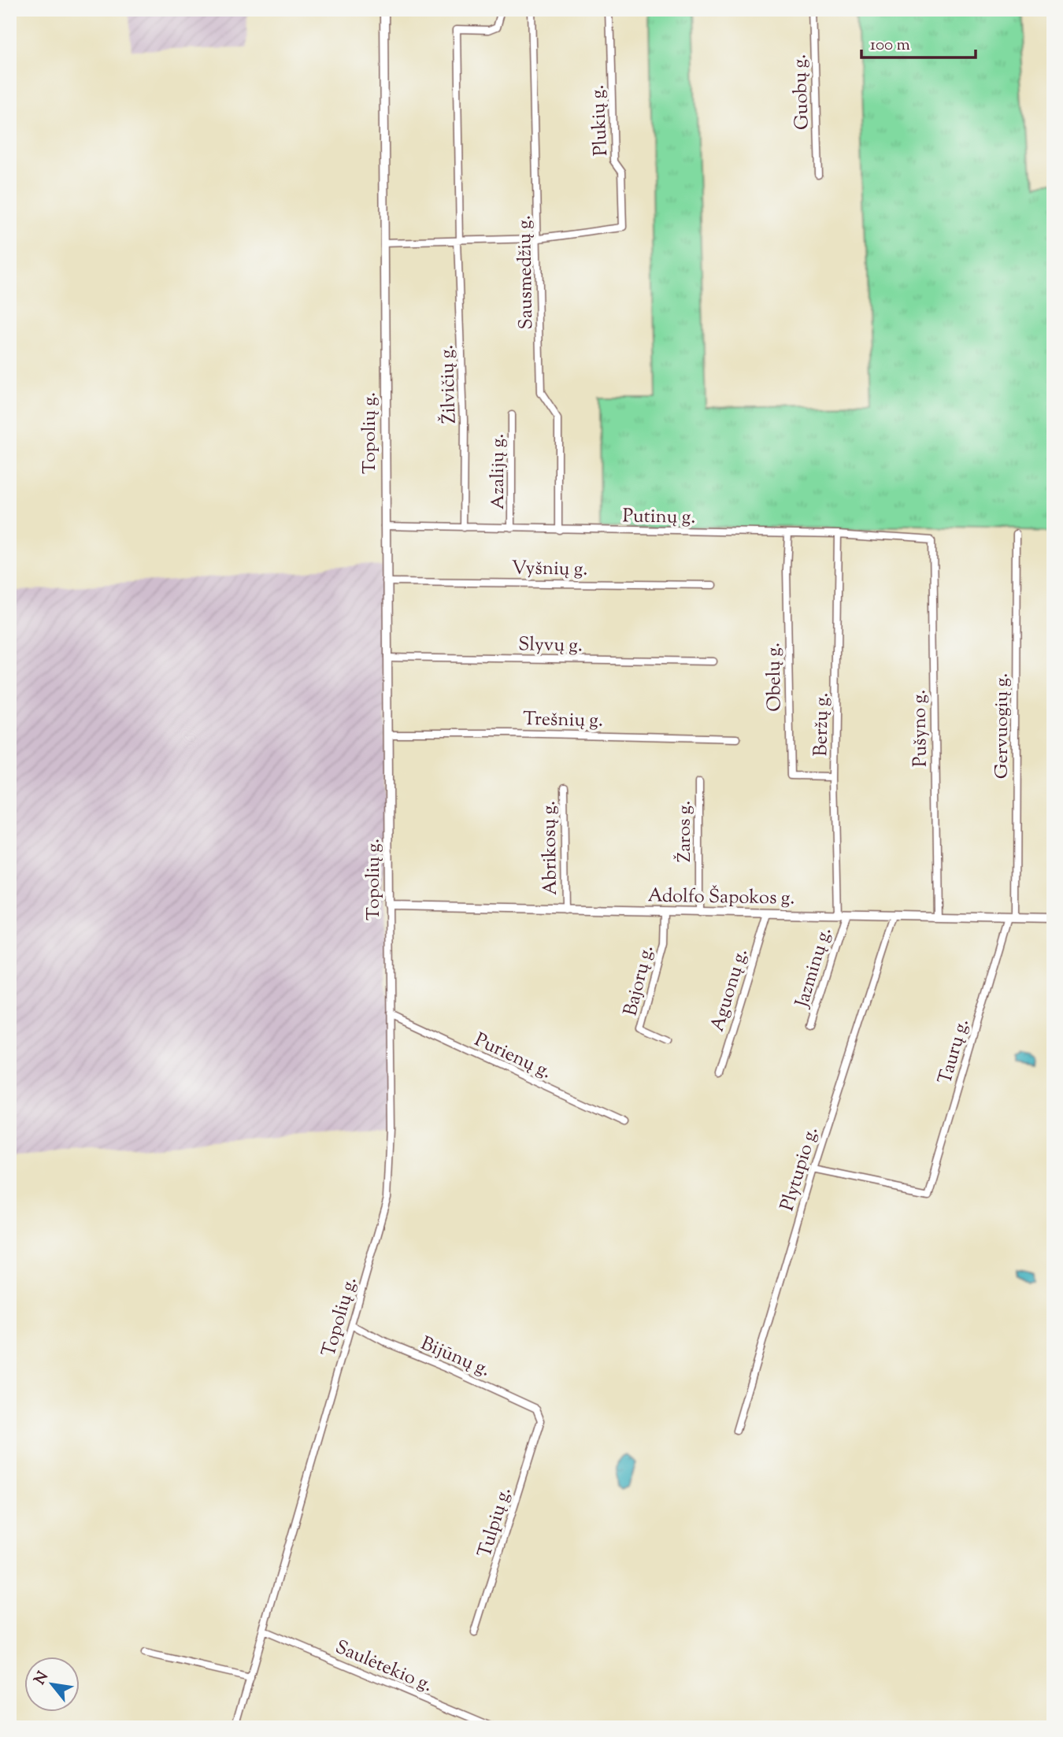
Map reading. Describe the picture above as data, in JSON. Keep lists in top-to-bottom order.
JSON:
{
  "streets": {
    "street": [
      "Guobų g.",
      "Plukių g.",
      "Sausmedžių g.",
      "Žilvičių g.",
      "Topolių g.",
      "Azalijų g.",
      "Putinų g.",
      "Vyšnių g.",
      "Slyvų g.",
      "Obelų g.",
      "Trešnių g.",
      "Beržų g.",
      "Gervuogių g.",
      "Pušyno g.",
      "Žaros g.",
      "Abrikosų g.",
      "Adolfo Šapokos g.",
      "Jazminų g.",
      "Bajorų g.",
      "Aguonų g.",
      "Taurų g.",
      "Purienų g.",
      "Plytupio g.",
      "Bijūnų g.",
      "Tulpių g.",
      "Saulėtekio g."
    ]
  },
  "crossings": [
    ["Plukių g.", "Sausmedžių g."],
    ["Sausmedžių g.", "Putinų g."],
    ["Žilvičių g.", "Putinų g."],
    ["Topolių g.", "Putinų g."],
    ["Topolių g.", "Vyšnių g."],
    ["Topolių g.", "Slyvų g."],
    ["Topolių g.", "Trešnių g."],
    ["Topolių g.", "Adolfo Šapokos g."],
    ["Topolių g.", "Purienų g."],
    ["Topolių g.", "Bijūnų g."],
    ["Topolių g.", "Saulėtekio g."],
    ["Azalijų g.", "Putinų g."],
    ["Putinų g.", "Obelų g."],
    ["Putinų g.", "Beržų g."],
    ["Putinų g.", "Pušyno g."],
    ["Obelų g.", "Beržų g."],
    ["Beržų g.", "Adolfo Šapokos g."],
    ["Beržų g.", "Jazminų g."],
    ["Gervuogių g.", "Adolfo Šapokos g."],
    ["Gervuogių g.", "Taurų g."],
    ["Pušyno g.", "Adolfo Šapokos g."],
    ["Žaros g.", "Adolfo Šapokos g."],
    ["Abrikosų g.", "Adolfo Šapokos g."],
    ["Adolfo Šapokos g.", "Jazminų g."],
    ["Adolfo Šapokos g.", "Bajorų g."],
    ["Adolfo Šapokos g.", "Aguonų g."],
    ["Adolfo Šapokos g.", "Taurų g."],
    ["Adolfo Šapokos g.", "Plytupio g."],
    ["Taurų g.", "Plytupio g."],
    ["Bijūnų g.", "Tulpių g."]
  ],
  "scale_bar": "100 m",
  "north": "top left"
}
